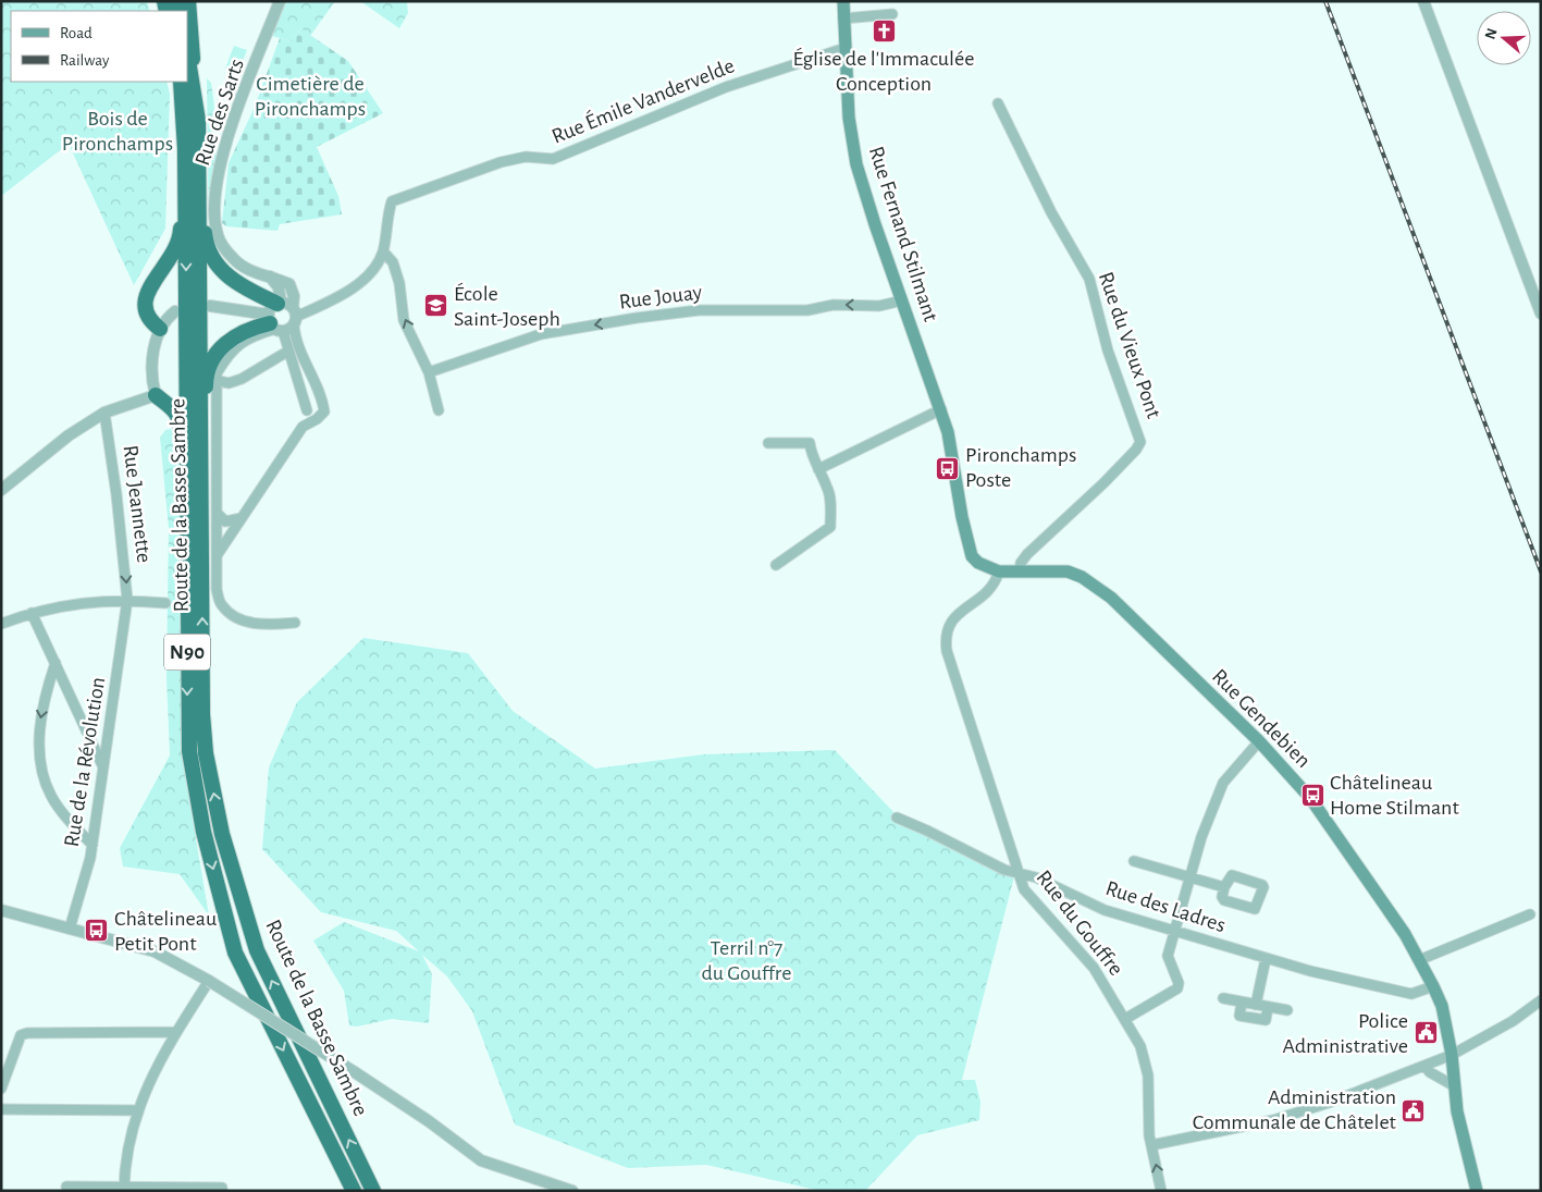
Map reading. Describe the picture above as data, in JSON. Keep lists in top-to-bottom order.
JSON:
{
  "streets": {
    "highway": ["Route de la Basse Sambre", "N90"],
    "main road": ["Rue Fernand Stilmant", "Rue Gendebien"],
    "street": [
      "Rue Émile Vandervelde",
      "Rue des Sarts",
      "Rue Jouay",
      "Rue du Vieux Pont",
      "Rue Jeannette",
      "Rue de la Révolution",
      "Rue des Ladres",
      "Rue du Gouffre"
    ]
  },
  "crossings": [
    ["Rue Émile Vandervelde", "Rue des Sarts"],
    ["Rue Émile Vandervelde", "Rue Fernand Stilmant"],
    ["Rue Fernand Stilmant", "Rue Jouay"],
    ["Rue du Vieux Pont", "Rue Gendebien"],
    ["Rue Jeannette", "Rue de la Révolution"],
    ["Rue Gendebien", "Rue des Ladres"],
    ["Rue Gendebien", "Rue du Gouffre"],
    ["Rue des Ladres", "Rue du Gouffre"]
  ],
  "one_way": ["Rue Jouay", "Rue Jeannette"],
  "parks": ["Cimetière de Pironchamps", "Bois de Pironchamps", "Terril n°7 du Gouffre"],
  "places": {
    "church": ["Église de l'Immaculée Conception"],
    "school or university": ["École Saint-Joseph"],
    "bus stop": ["Pironchamps Poste", "Châtelineau Home Stilmant", "Châtelineau Petit Pont"],
    "public building": ["Police Administrative", "Administration Communale de Châtelet"]
  },
  "legend": ["Road", "Railway"],
  "north": "left"
}
